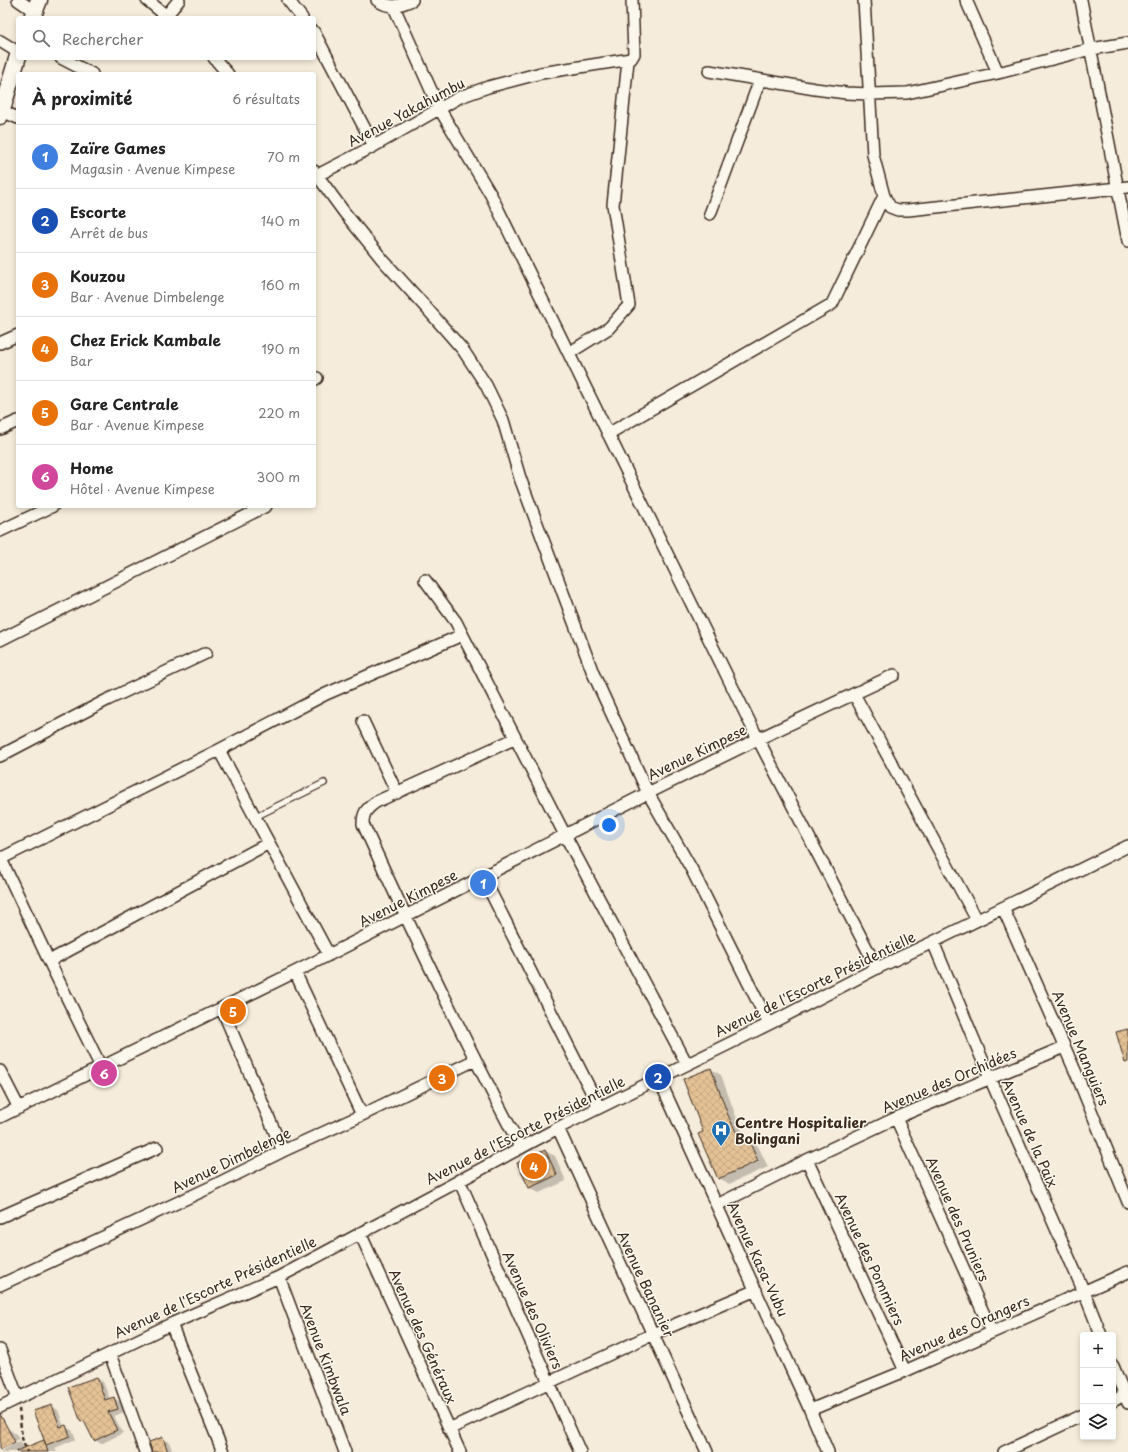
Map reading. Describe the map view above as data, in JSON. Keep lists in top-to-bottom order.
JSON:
{
  "streets": {
    "street": [
      "Avenue Yakahumbu",
      "Avenue Kimpese",
      "Avenue de l'Escorte Présidentielle",
      "Avenue Manguiers",
      "Avenue des Orchidées",
      "Avenue de la Paix",
      "Avenue Dimbelenge",
      "Avenue des Pruniers",
      "Avenue Kasa-Vubu",
      "Avenue des Pommiers",
      "Avenue Bananier",
      "Avenue des Oliviers",
      "Avenue des Orangers",
      "Avenue des Généraux",
      "Avenue Kimbwala"
    ]
  },
  "crossings": [
    ["Avenue de l'Escorte Présidentielle", "Avenue Manguiers"],
    ["Avenue de l'Escorte Présidentielle", "Avenue de la Paix"],
    ["Avenue de l'Escorte Présidentielle", "Avenue Kasa-Vubu"],
    ["Avenue de l'Escorte Présidentielle", "Avenue Bananier"],
    ["Avenue de l'Escorte Présidentielle", "Avenue des Oliviers"],
    ["Avenue de l'Escorte Présidentielle", "Avenue des Généraux"],
    ["Avenue de l'Escorte Présidentielle", "Avenue Kimbwala"],
    ["Avenue Manguiers", "Avenue des Orchidées"],
    ["Avenue des Orchidées", "Avenue de la Paix"],
    ["Avenue des Orchidées", "Avenue des Pruniers"],
    ["Avenue des Orchidées", "Avenue Kasa-Vubu"],
    ["Avenue des Orchidées", "Avenue des Pommiers"],
    ["Avenue de la Paix", "Avenue des Orangers"],
    ["Avenue des Pruniers", "Avenue des Orangers"],
    ["Avenue Kasa-Vubu", "Avenue des Orangers"],
    ["Avenue des Pommiers", "Avenue des Orangers"]
  ],
  "places": {
    "hospital": ["Centre Hospitalier Bolingani"]
  },
  "page": {
    "search": "Rechercher",
    "heading": ["À proximité", "6 résultats"],
    "list": [
      {
        "mark": "1",
        "name": "Zaïre Games",
        "note": "Magasin · Avenue Kimpese",
        "value": "70 m"
      },
      {
        "mark": "2",
        "name": "Escorte",
        "note": "Arrêt de bus",
        "value": "140 m"
      },
      {
        "mark": "3",
        "name": "Kouzou",
        "note": "Bar · Avenue Dimbelenge",
        "value": "160 m"
      },
      {
        "mark": "4",
        "name": "Chez Erick Kambale",
        "note": "Bar",
        "value": "190 m"
      },
      {
        "mark": "5",
        "name": "Gare Centrale",
        "note": "Bar · Avenue Kimpese",
        "value": "220 m"
      },
      {
        "mark": "6",
        "name": "Home",
        "note": "Hôtel · Avenue Kimpese",
        "value": "300 m"
      }
    ],
    "pins": [
      "1",
      "5",
      "6",
      "2",
      "3",
      "4"
    ],
    "map_buttons": ["+", "−"]
  }
}
